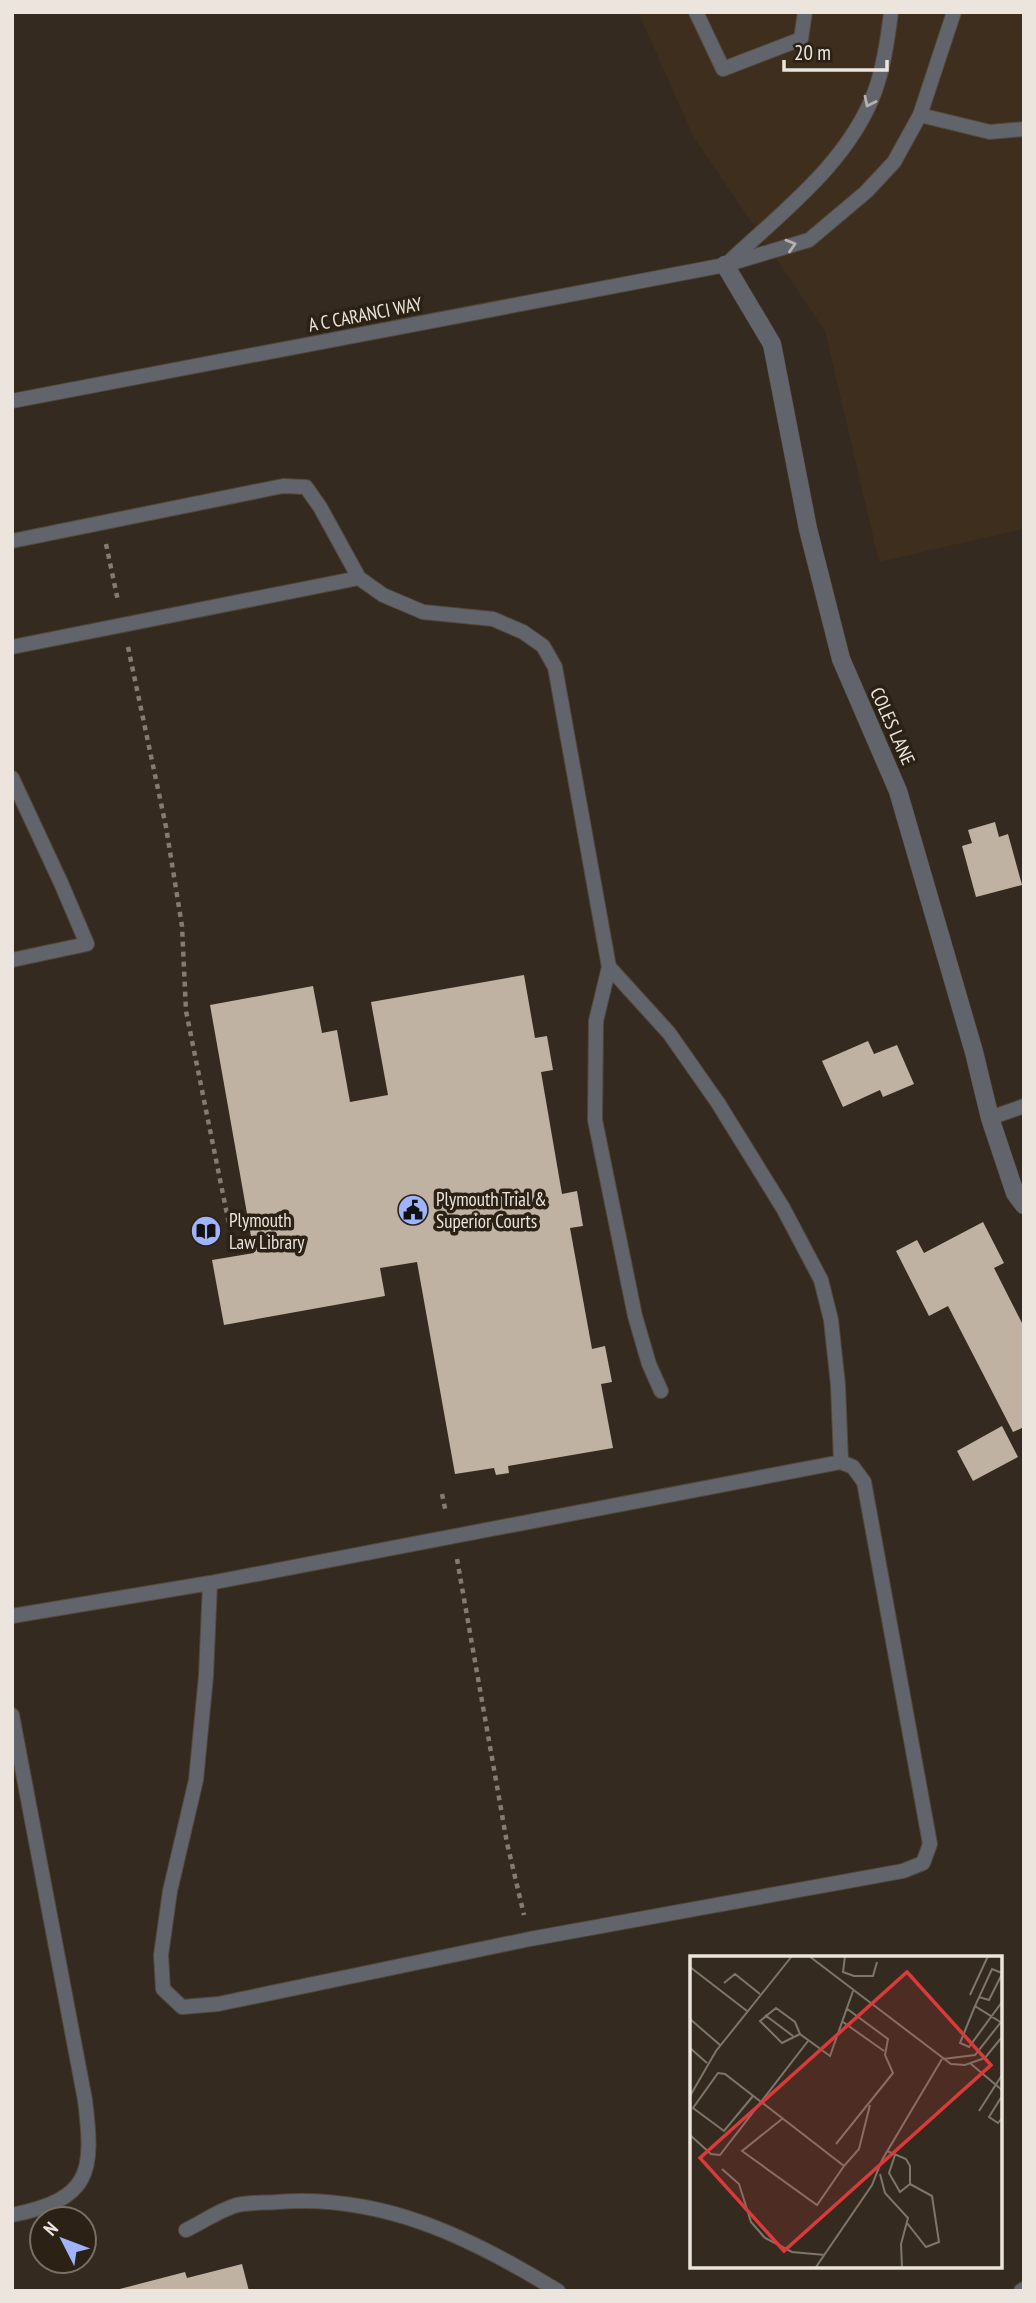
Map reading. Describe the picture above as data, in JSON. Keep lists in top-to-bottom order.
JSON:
{
  "streets": {
    "street": ["COLES LANE"],
    "lane": ["A C CARANCI WAY"]
  },
  "crossings": [
    ["A C CARANCI WAY", "COLES LANE"]
  ],
  "places": {
    "public building": ["Plymouth Trial & Superior Courts"],
    "library": ["Plymouth Law Library"]
  },
  "scale_bar": "20 m",
  "north": "top left"
}
